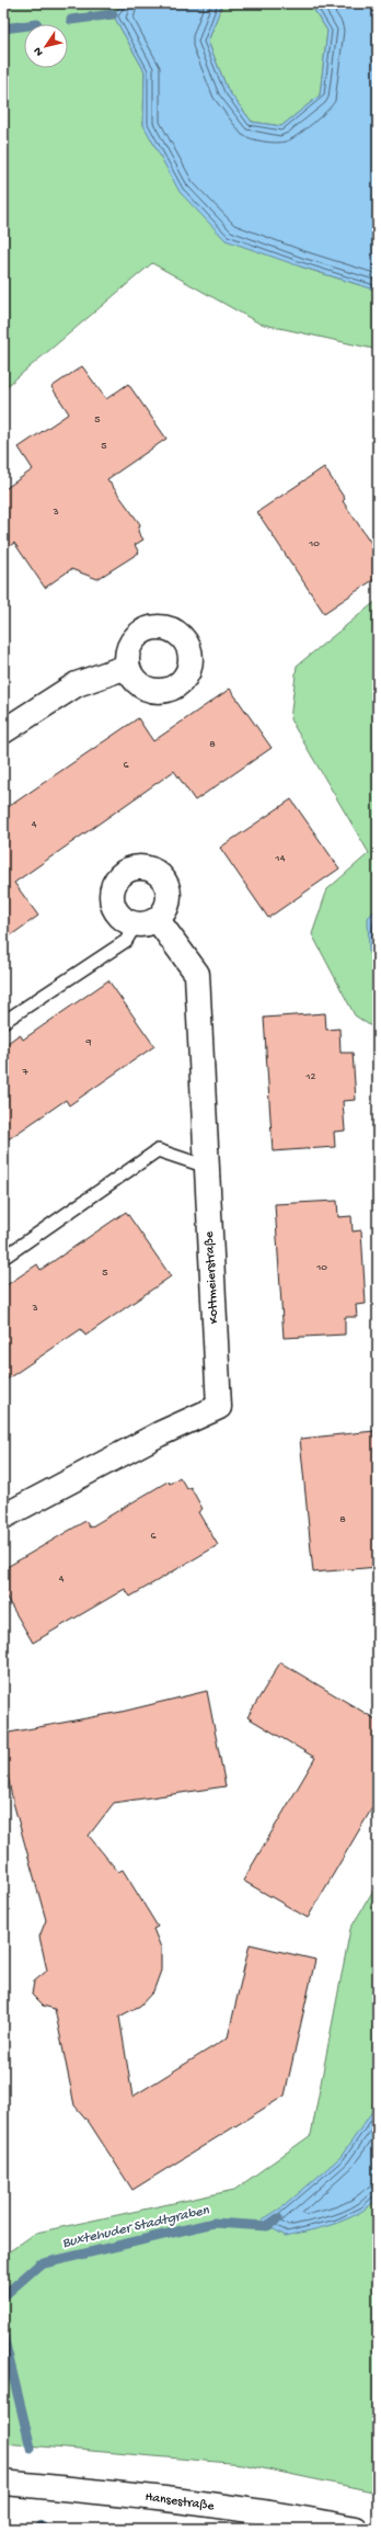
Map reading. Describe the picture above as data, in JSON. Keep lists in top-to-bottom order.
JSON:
{
  "streets": {
    "street": ["Kottmeierstraße", "Hansestraße"]
  },
  "water": ["Buxtehuder Stadtgraben"],
  "house_numbers": [
    "5",
    "5",
    "3",
    "10",
    "8",
    "6",
    "4",
    "14",
    "9",
    "7",
    "12",
    "10",
    "5",
    "3",
    "8",
    "6",
    "4"
  ],
  "north": "bottom left"
}
